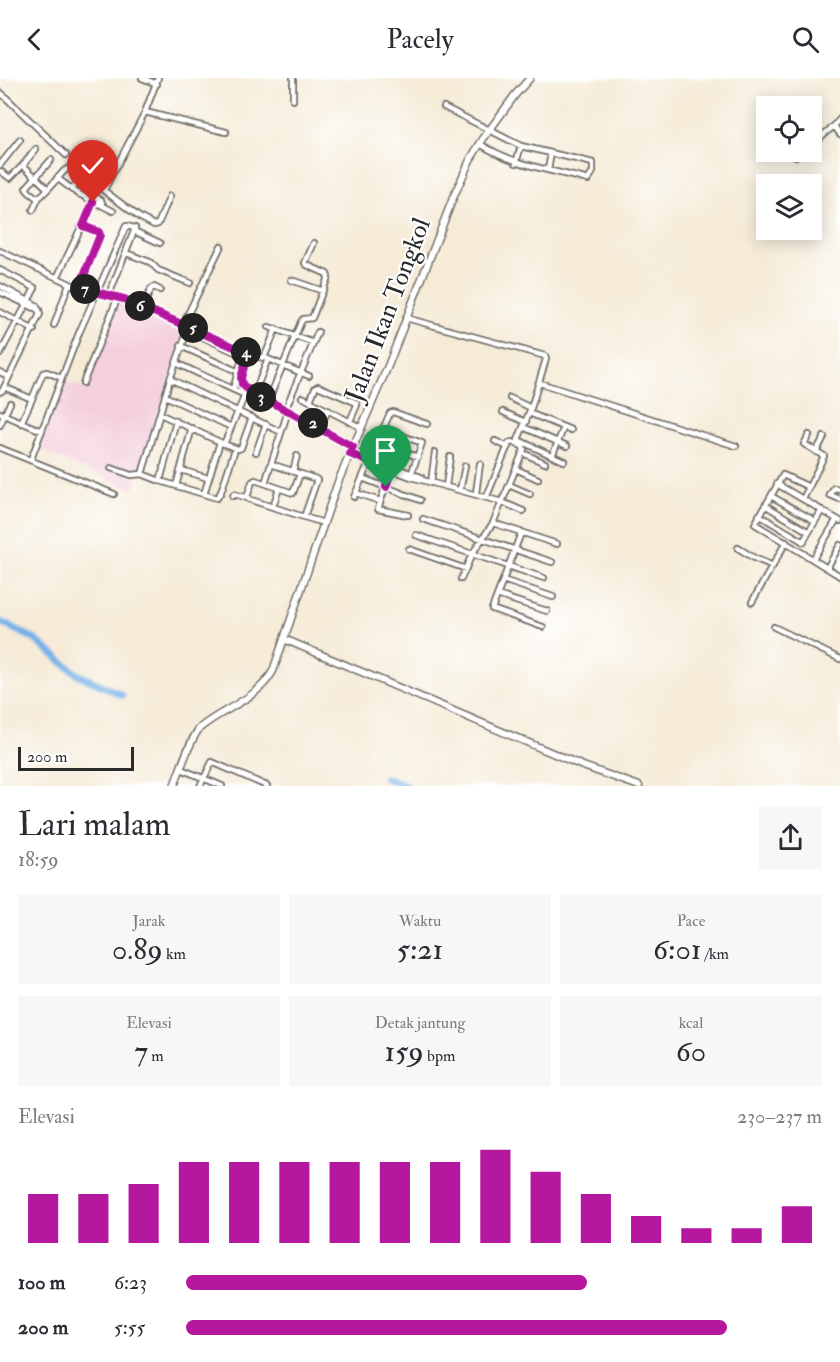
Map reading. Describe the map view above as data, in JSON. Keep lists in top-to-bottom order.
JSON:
{
  "streets": {
    "street": ["Jalan Ikan Tongkol"]
  },
  "scale_bar": "200 m",
  "page": {
    "header": "Pacely",
    "pins": [
      "7",
      "6",
      "5",
      "4",
      "3",
      "2"
    ],
    "scale": "200 m",
    "heading": ["Lari malam", "18:59"],
    "stats": [
      ["Jarak", "0.89 km"],
      ["Waktu", "5:21"],
      ["Pace", "6:01 /km"],
      ["Elevasi", "7 m"],
      ["Detak jantung", "159 bpm"],
      ["kcal", "60"]
    ],
    "chart": ["Elevasi", "230–237 m"],
    "list": [
      {
        "name": "100 m",
        "note": "6:23"
      },
      {
        "name": "200 m",
        "note": "5:55"
      }
    ]
  }
}
